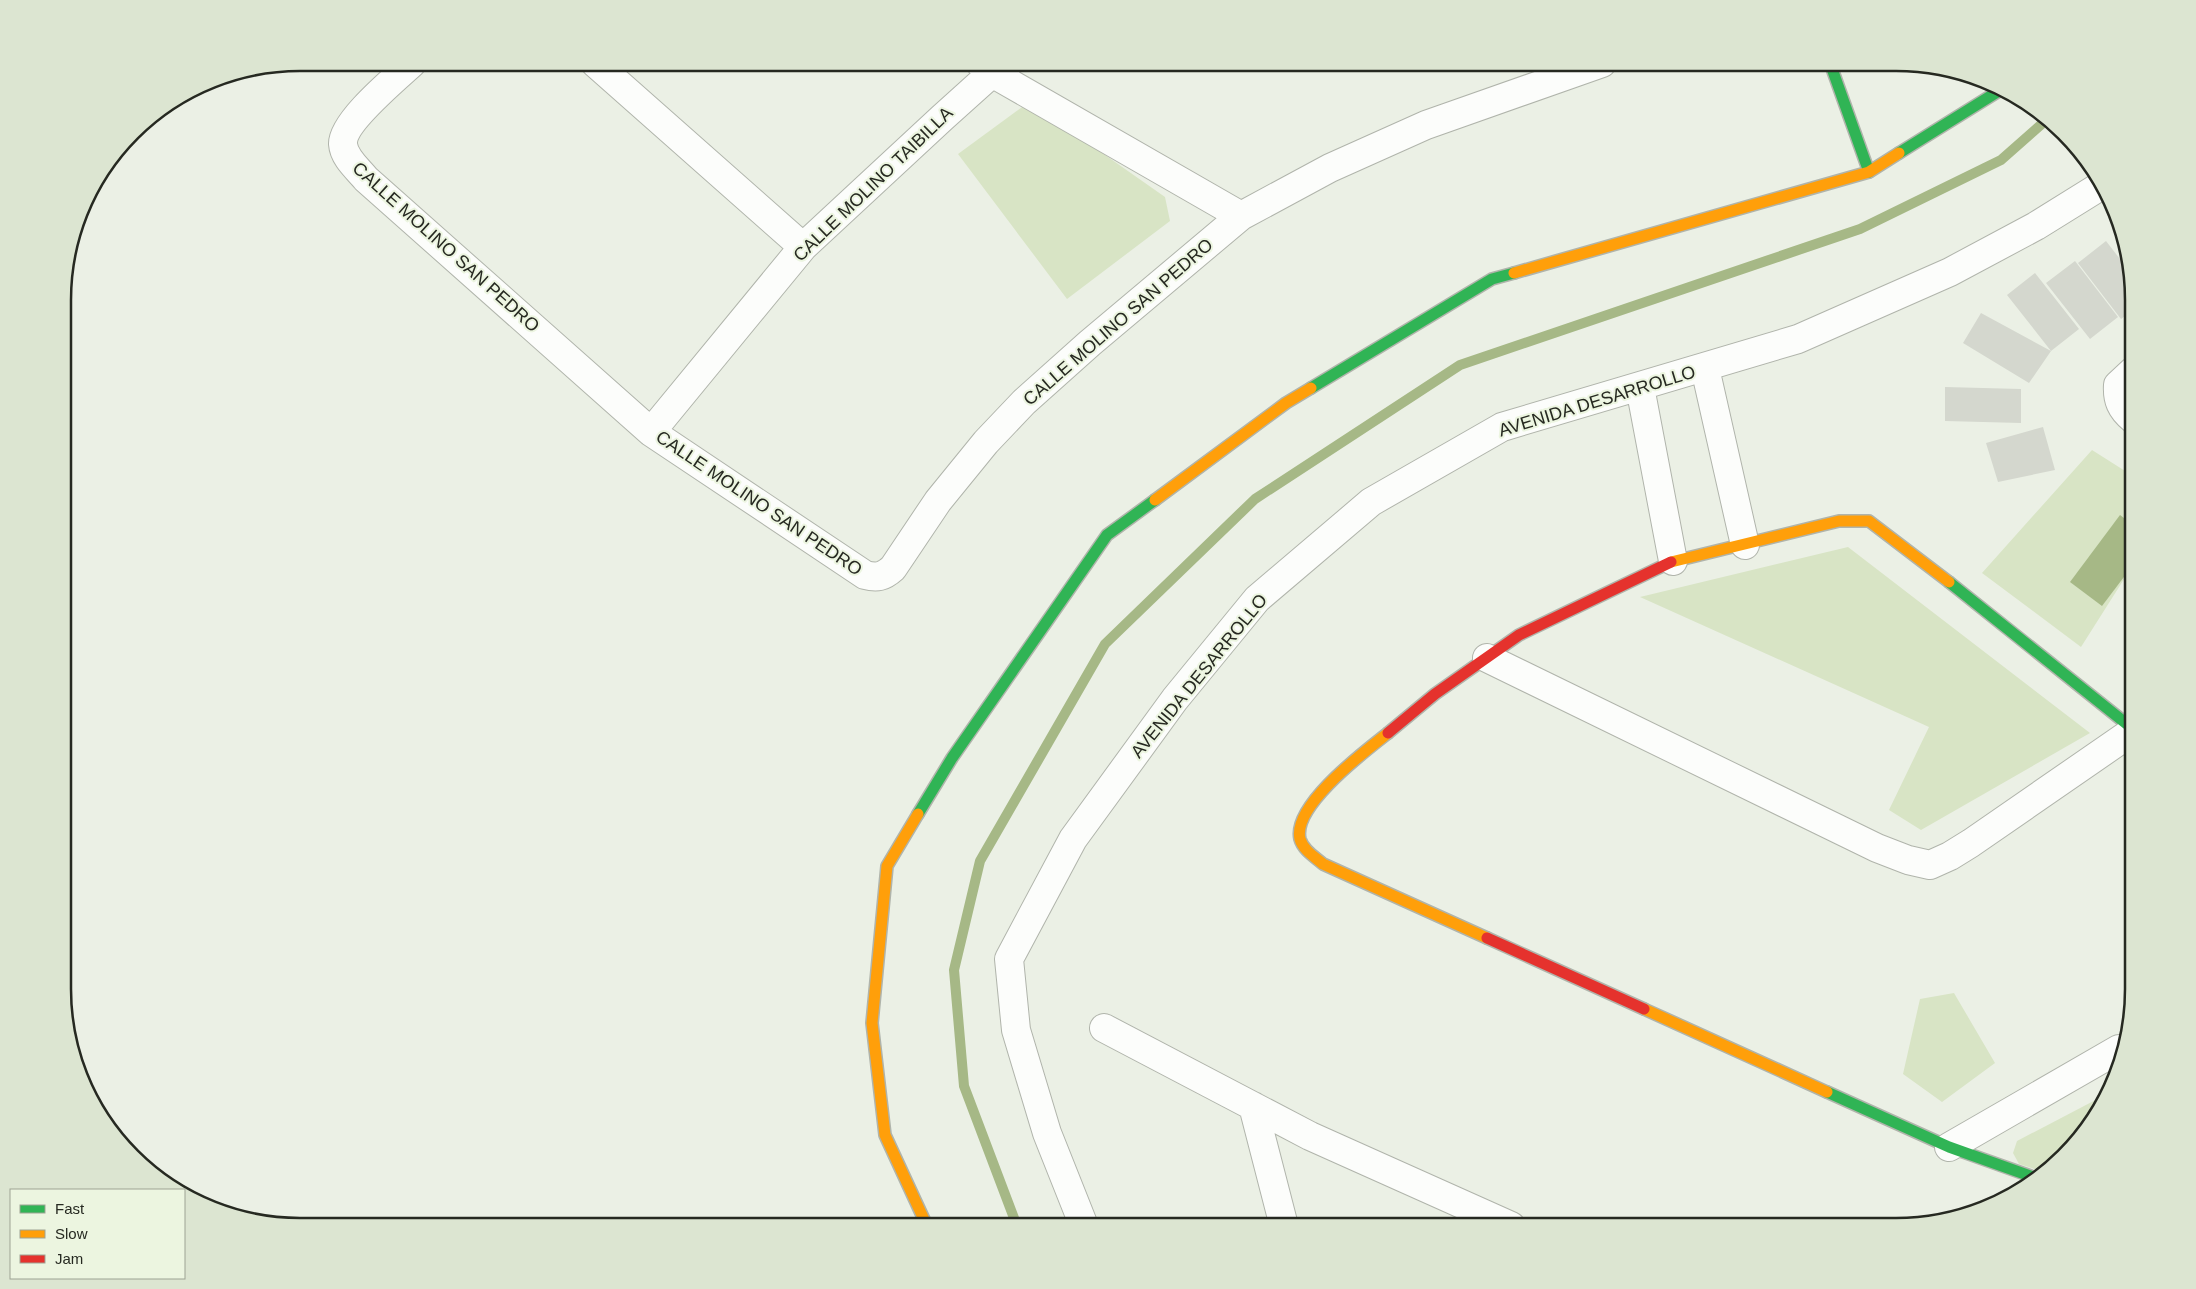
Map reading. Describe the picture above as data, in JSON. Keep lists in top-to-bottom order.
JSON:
{
  "streets": {
    "street": ["CALLE MOLINO TAIBILLA", "CALLE MOLINO SAN PEDRO", "AVENIDA DESARROLLO"]
  },
  "crossings": [
    ["CALLE MOLINO TAIBILLA", "CALLE MOLINO SAN PEDRO"]
  ],
  "legend": ["Fast", "Slow", "Jam"]
}
